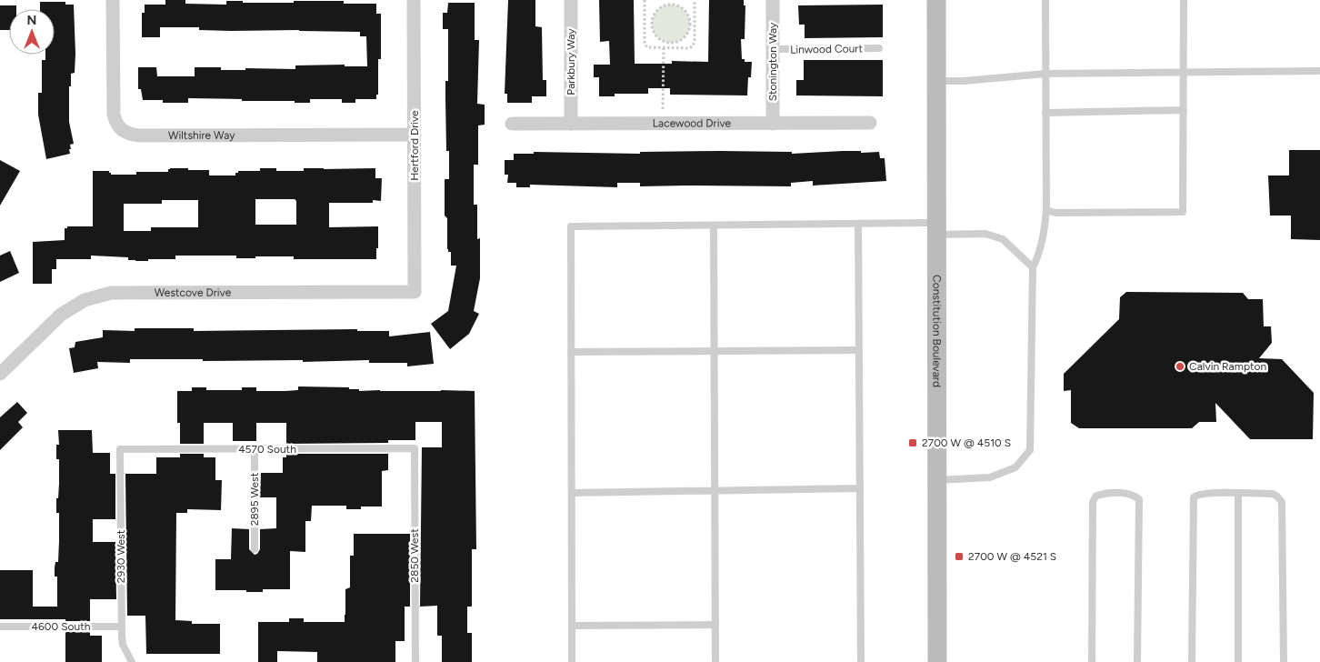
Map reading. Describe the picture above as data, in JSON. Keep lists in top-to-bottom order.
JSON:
{
  "streets": {
    "main road": ["Constitution Boulevard"],
    "street": [
      "Parkbury Way",
      "Stonington Way",
      "Lacewood Drive",
      "Wiltshire Way",
      "Hertford Drive",
      "Westcove Drive"
    ],
    "lane": [
      "Linwood Court",
      "4570 South",
      "2895 West",
      "2850 West",
      "2930 West",
      "4600 South"
    ]
  },
  "crossings": [
    ["Linwood Court", "Stonington Way"],
    ["Parkbury Way", "Lacewood Drive"],
    ["Stonington Way", "Lacewood Drive"],
    ["Wiltshire Way", "Hertford Drive"],
    ["Hertford Drive", "Westcove Drive"],
    ["4570 South", "2895 West"],
    ["4570 South", "2850 West"],
    ["4570 South", "2930 West"],
    ["2930 West", "4600 South"]
  ],
  "places": {
    "other": ["Calvin Rampton"],
    "transit": ["2700 W @ 4510 S", "2700 W @ 4521 S"]
  },
  "north": "top"
}
